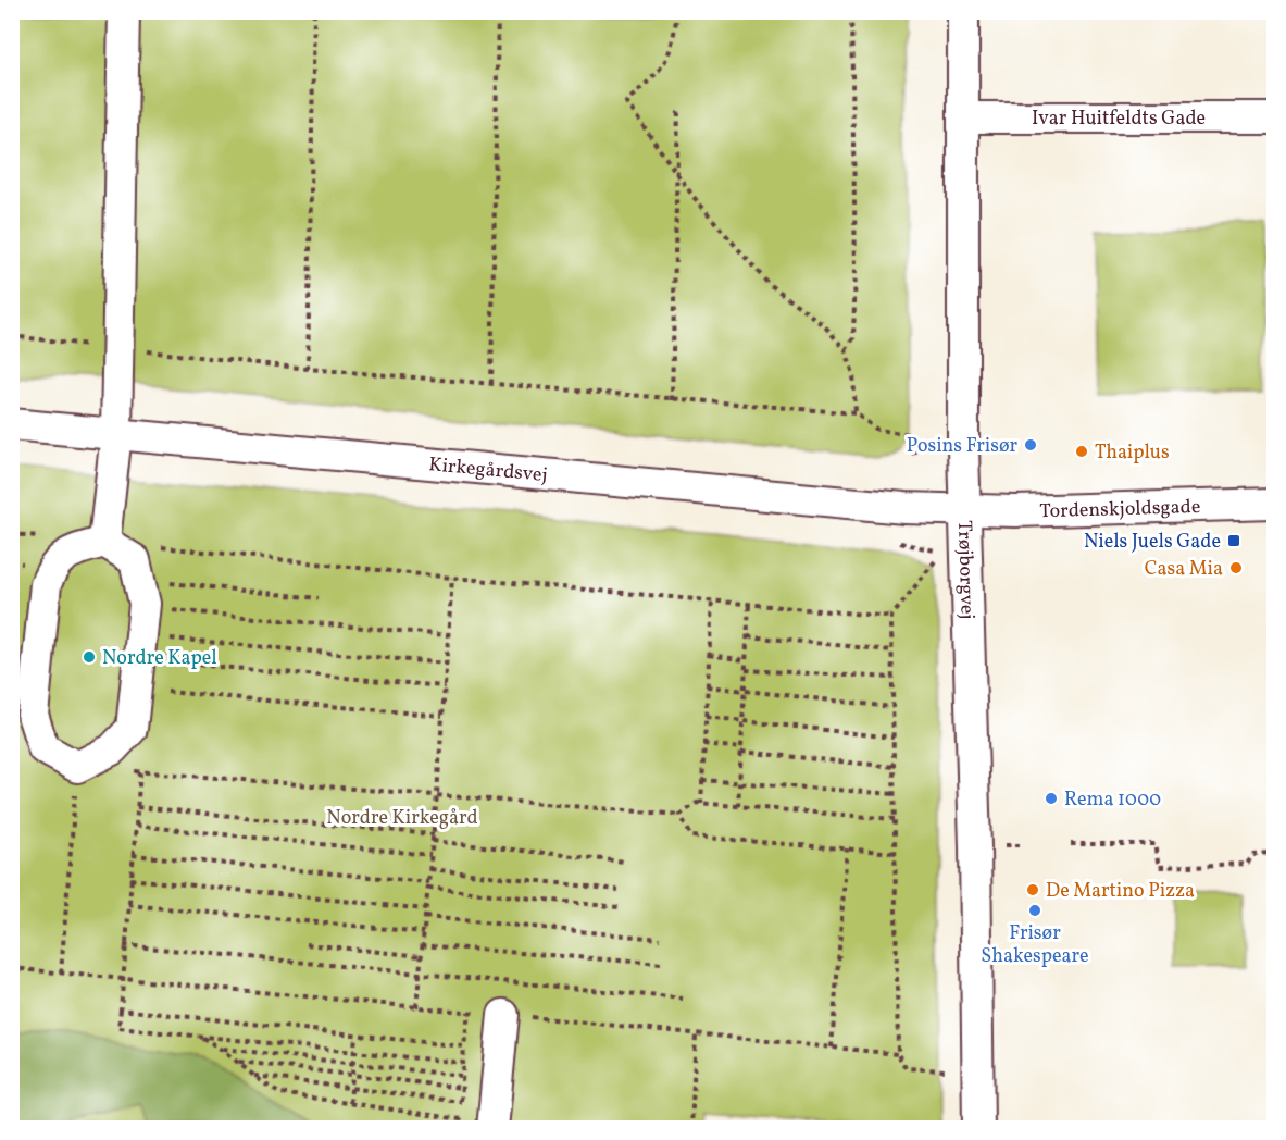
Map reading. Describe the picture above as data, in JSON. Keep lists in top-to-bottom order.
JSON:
{
  "streets": {
    "street": [
      "Ivar Huitfeldts Gade",
      "Kirkegårdsvej",
      "Tordenskjoldsgade",
      "Trøjborgvej"
    ]
  },
  "crossings": [
    ["Ivar Huitfeldts Gade", "Trøjborgvej"],
    ["Kirkegårdsvej", "Tordenskjoldsgade"],
    ["Kirkegårdsvej", "Trøjborgvej"],
    ["Tordenskjoldsgade", "Trøjborgvej"]
  ],
  "parks": ["Nordre Kirkegård"],
  "places": {
    "other": [
      "Posins Frisør",
      "Thaiplus",
      "Casa Mia",
      "Nordre Kapel",
      "Rema 1000",
      "De Martino Pizza",
      "Frisør Shakespeare"
    ],
    "transit": ["Niels Juels Gade"]
  }
}
